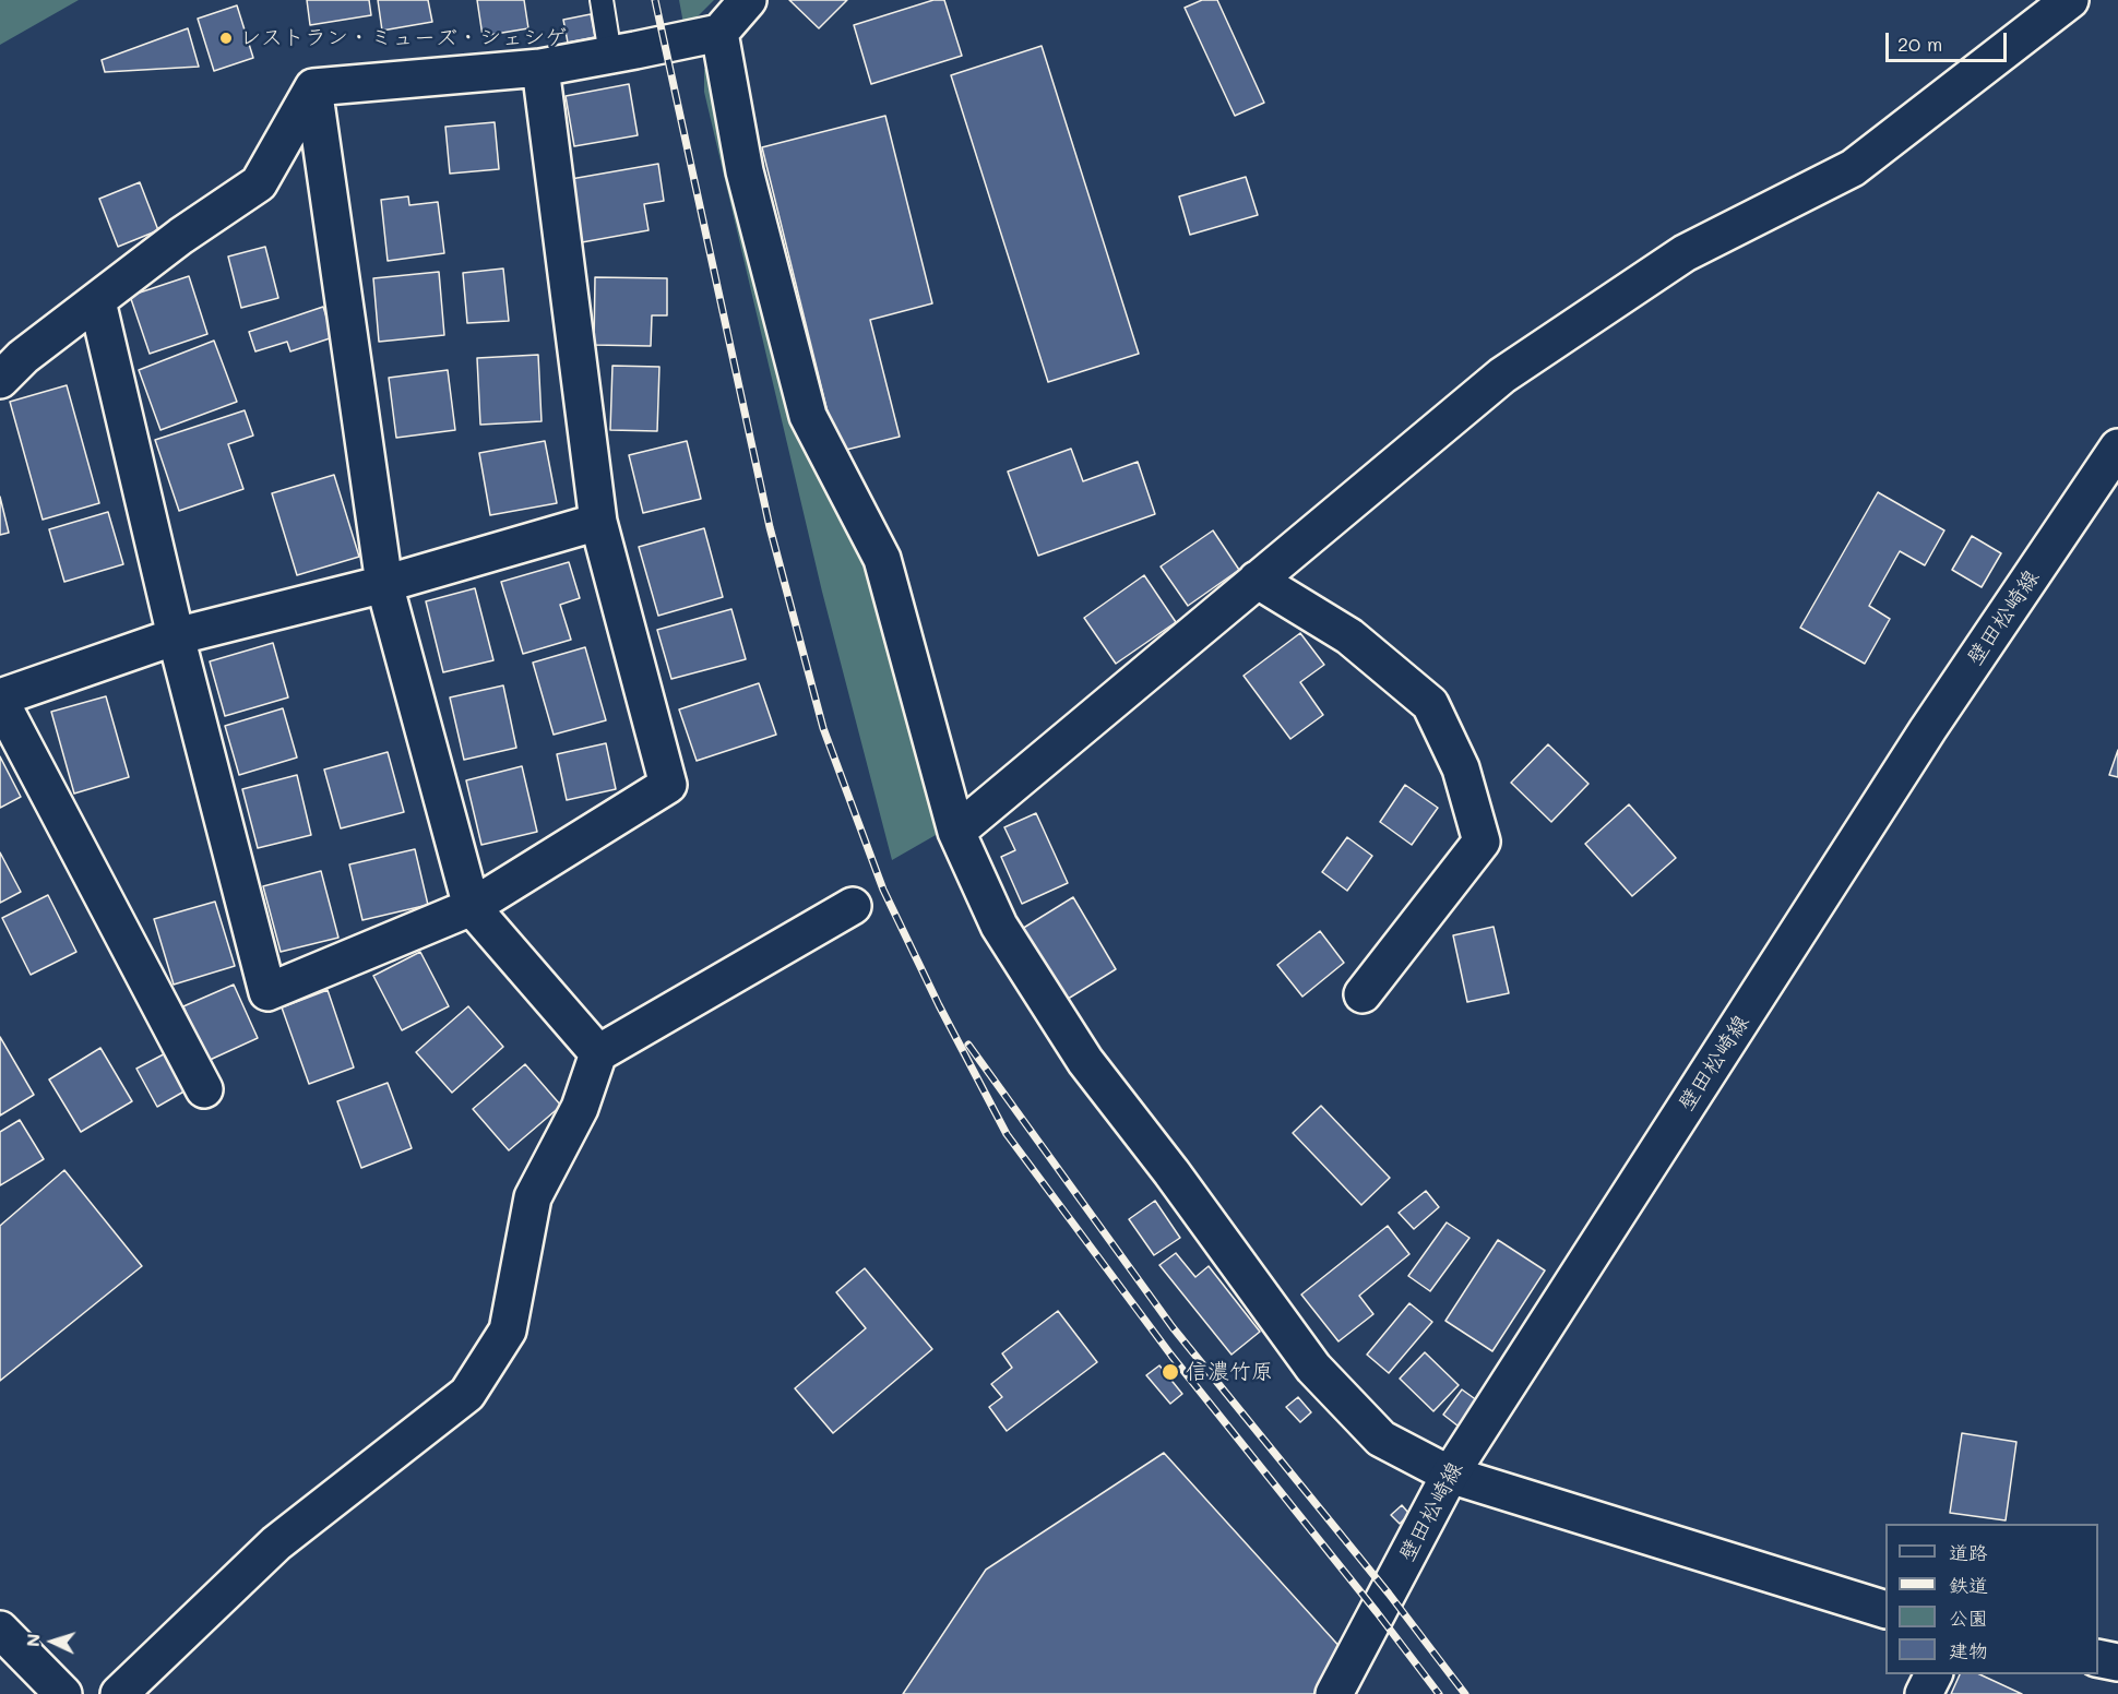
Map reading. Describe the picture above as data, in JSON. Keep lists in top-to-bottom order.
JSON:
{
  "streets": {
    "street": ["壁田松崎線"]
  },
  "places": ["レストラン・ミューズ・シェシゲ", "信濃竹原"],
  "legend": [
    "道路",
    "鉄道",
    "公園",
    "建物"
  ],
  "scale_bar": "20 m",
  "north": "left"
}
